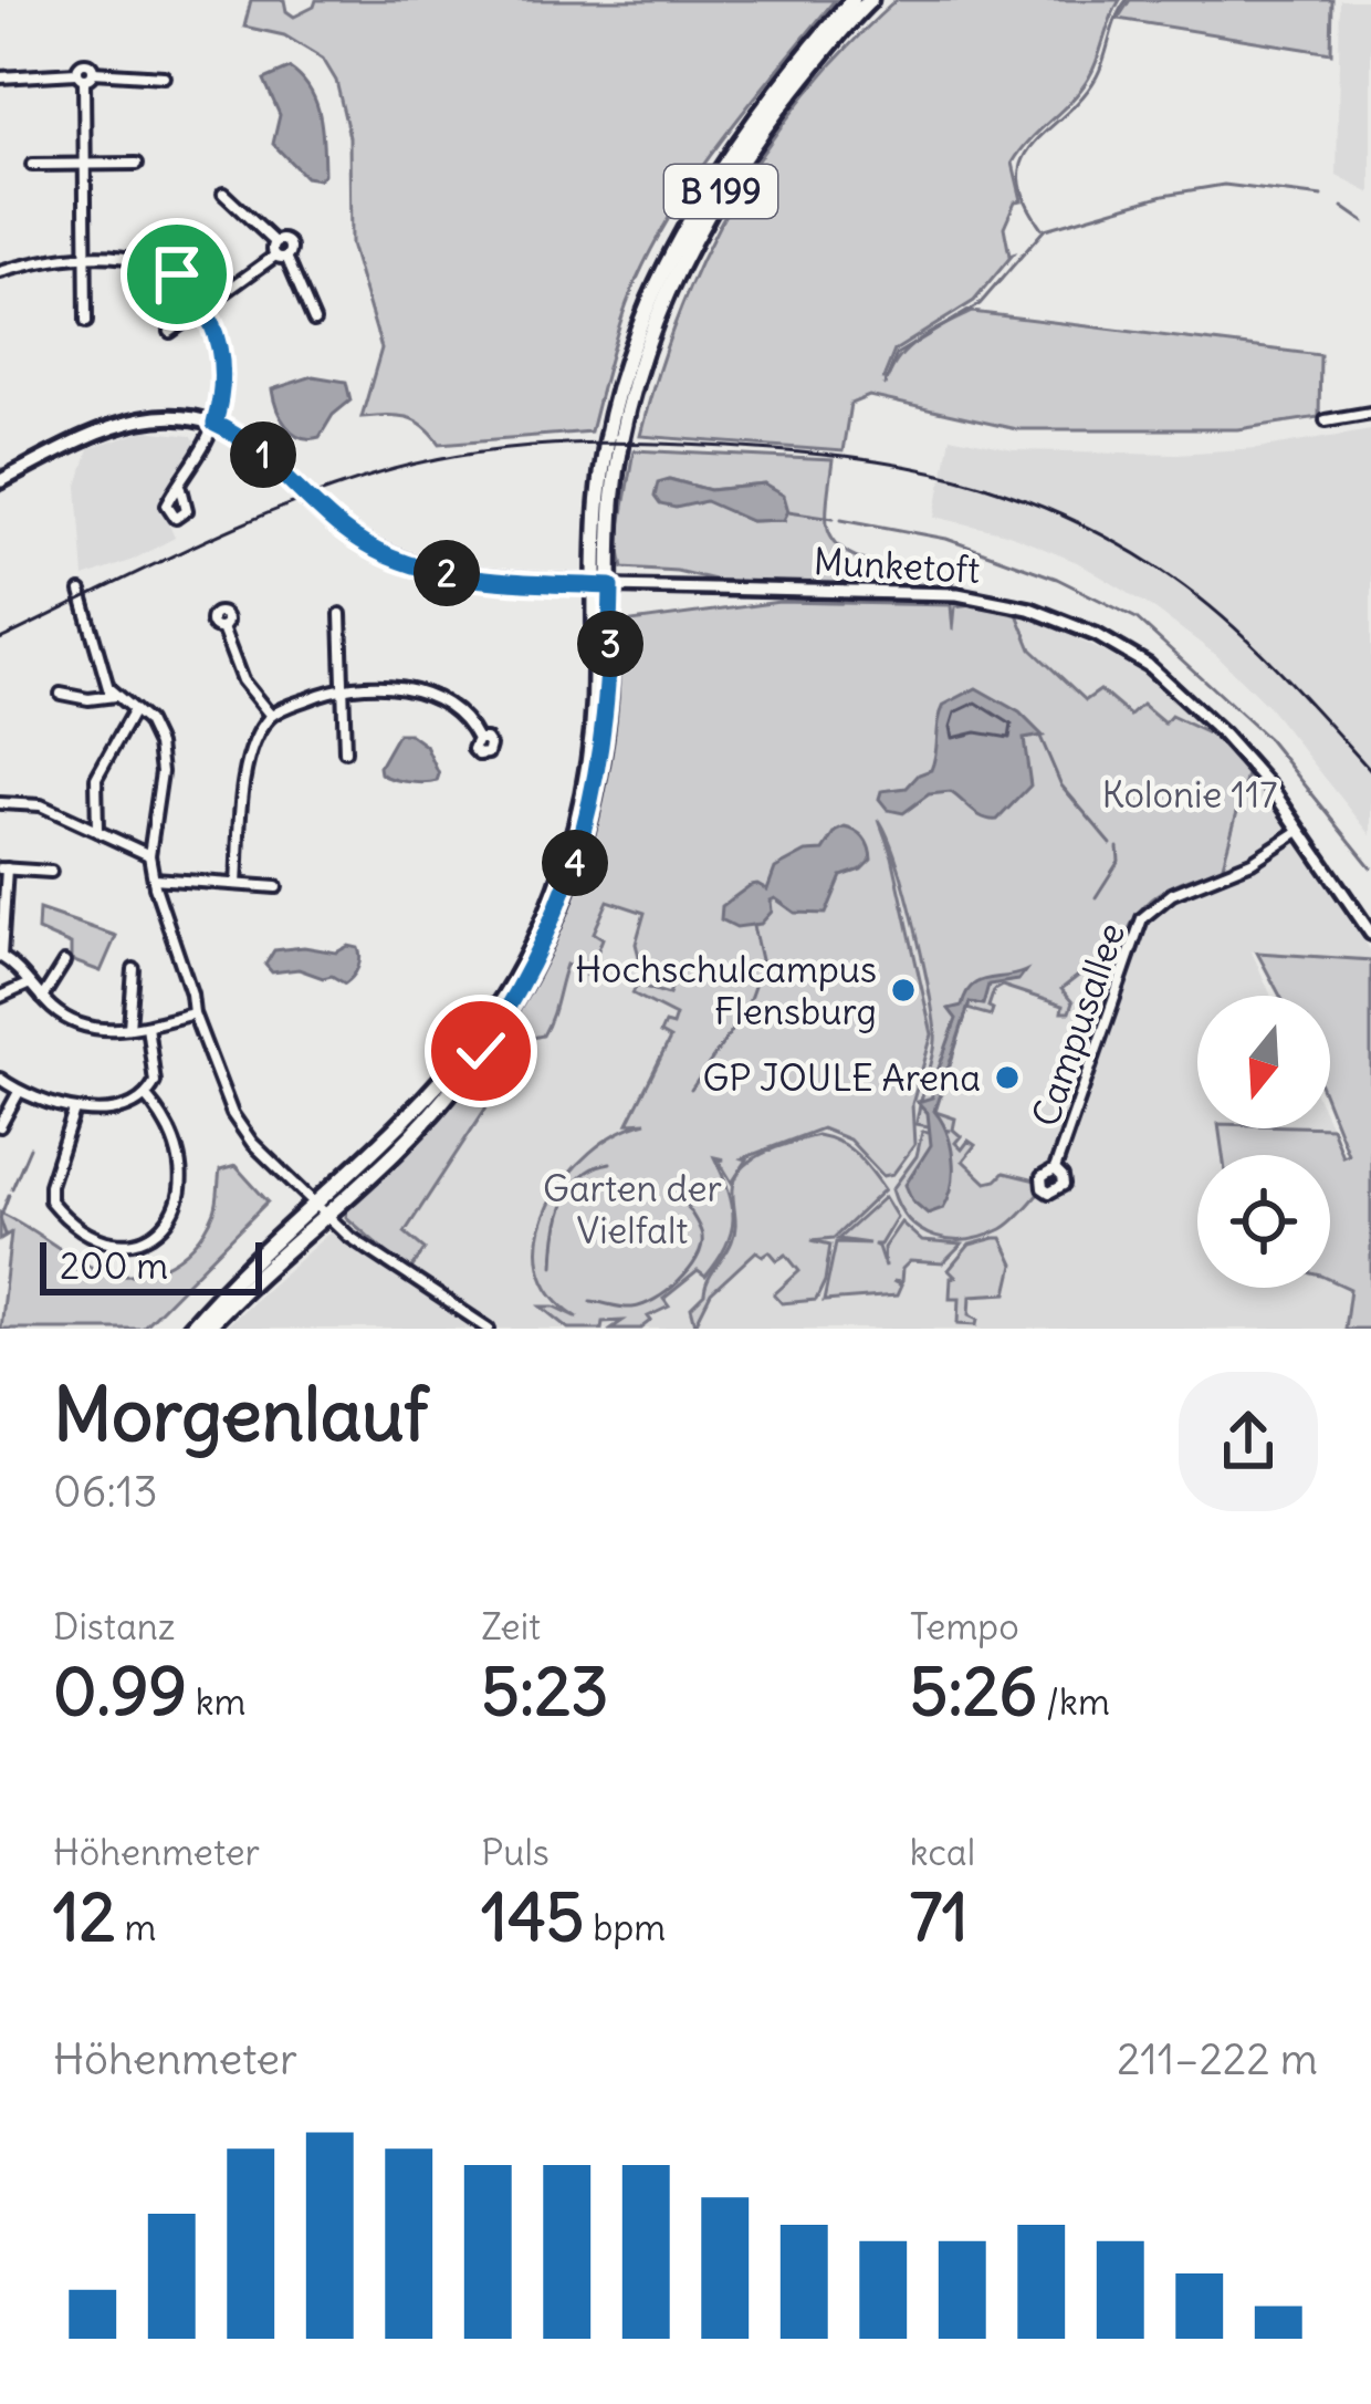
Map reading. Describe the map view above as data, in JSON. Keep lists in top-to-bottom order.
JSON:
{
  "streets": {
    "main road": ["B 199"],
    "street": ["Munketoft", "Campusallee"]
  },
  "crossings": [
    ["B 199", "Munketoft"],
    ["Munketoft", "Campusallee"]
  ],
  "parks": ["Kolonie 117", "Garten der Vielfalt"],
  "places": ["Hochschulcampus Flensburg", "GP JOULE Arena"],
  "scale_bar": "200 m",
  "north": "bottom",
  "page": {
    "pins": [
      "1",
      "2",
      "3",
      "4"
    ],
    "scale": "200 m",
    "heading": ["Morgenlauf", "06:13"],
    "stats": [
      ["Distanz", "0.99 km"],
      ["Zeit", "5:23"],
      ["Tempo", "5:26 /km"],
      ["Höhenmeter", "12 m"],
      ["Puls", "145 bpm"],
      ["kcal", "71"]
    ],
    "chart": ["Höhenmeter", "211–222 m"]
  }
}
